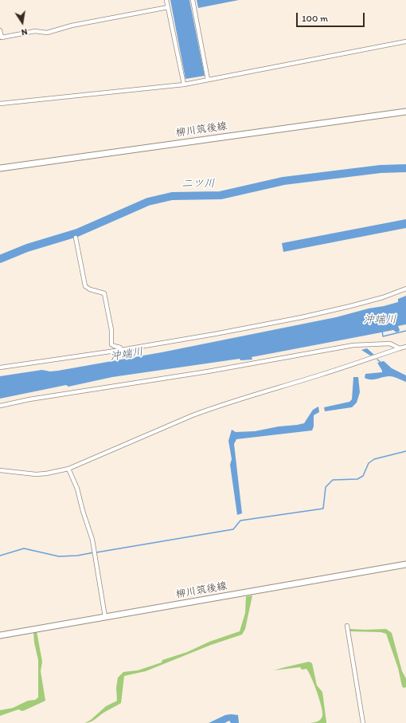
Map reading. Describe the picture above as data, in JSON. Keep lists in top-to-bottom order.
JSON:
{
  "streets": {
    "main road": ["柳川筑後線"]
  },
  "water": ["二ツ川", "沖端川"],
  "scale_bar": "100 m",
  "north": "bottom"
}
